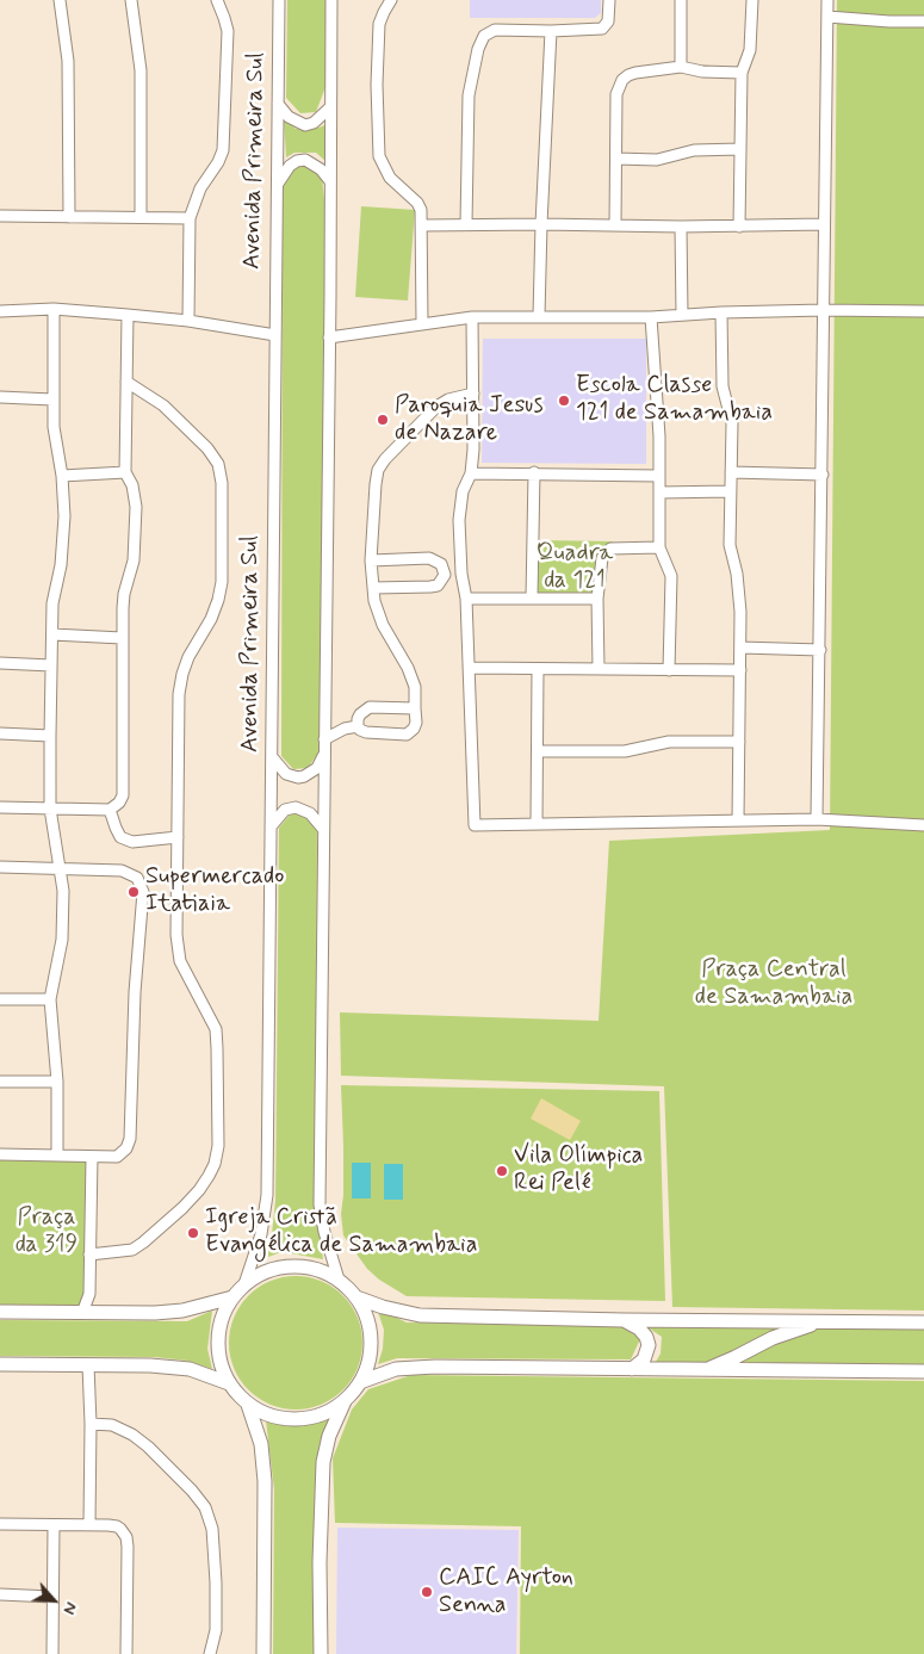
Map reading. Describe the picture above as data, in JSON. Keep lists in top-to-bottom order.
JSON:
{
  "streets": {
    "street": ["Avenida Primeira Sul"]
  },
  "parks": ["Quadra da 121", "Praça Central de Samambaia", "Praça da 319"],
  "places": [
    "Escola Classe 121 de Samambaia",
    "Paroquia Jesus de Nazare",
    "Supermercado Itatiaia",
    "Vila Olímpica Rei Pelé",
    "Igreja Cristã Evangélica de Samambaia",
    "CAIC Ayrton Senna"
  ],
  "north": "bottom right"
}
